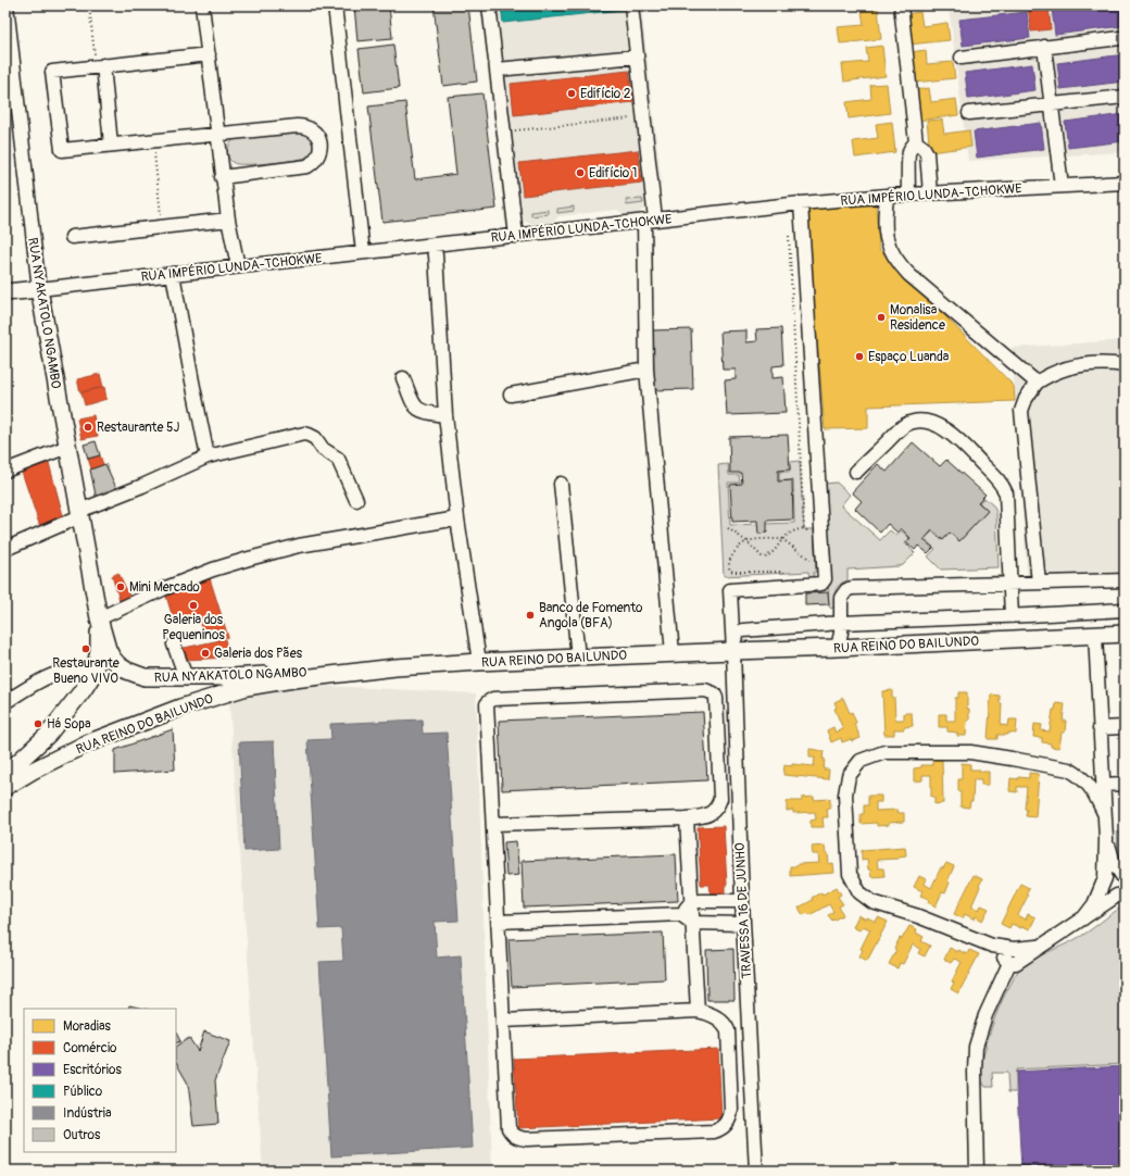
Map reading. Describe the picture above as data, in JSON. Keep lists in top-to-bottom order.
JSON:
{
  "streets": {
    "main road": ["RUA NYAKATOLO NGAMBO", "RUA REINO DO BAILUNDO"],
    "street": ["RUA IMPÉRIO LUNDA-TCHOKWE", "TRAVESSA 16 DE JUNHO"]
  },
  "crossings": [
    ["RUA IMPÉRIO LUNDA-TCHOKWE", "RUA NYAKATOLO NGAMBO"],
    ["RUA IMPÉRIO LUNDA-TCHOKWE", "TRAVESSA 16 DE JUNHO"],
    ["RUA NYAKATOLO NGAMBO", "RUA REINO DO BAILUNDO"],
    ["RUA REINO DO BAILUNDO", "TRAVESSA 16 DE JUNHO"]
  ],
  "places": [
    "Edifício 2",
    "Edifício 1",
    "Monalisa Residence",
    "Espaço Luanda",
    "Restaurante 5J",
    "Mini Mercado",
    "Galeria dos Pequeninos",
    "Banco de Fomento Angola (BFA)",
    "Restaurante Bueno VIVO",
    "Galeria dos Pães",
    "Há Sopa"
  ],
  "legend": [
    "Moradias",
    "Comércio",
    "Escritórios",
    "Público",
    "Indústria",
    "Outros"
  ]
}
